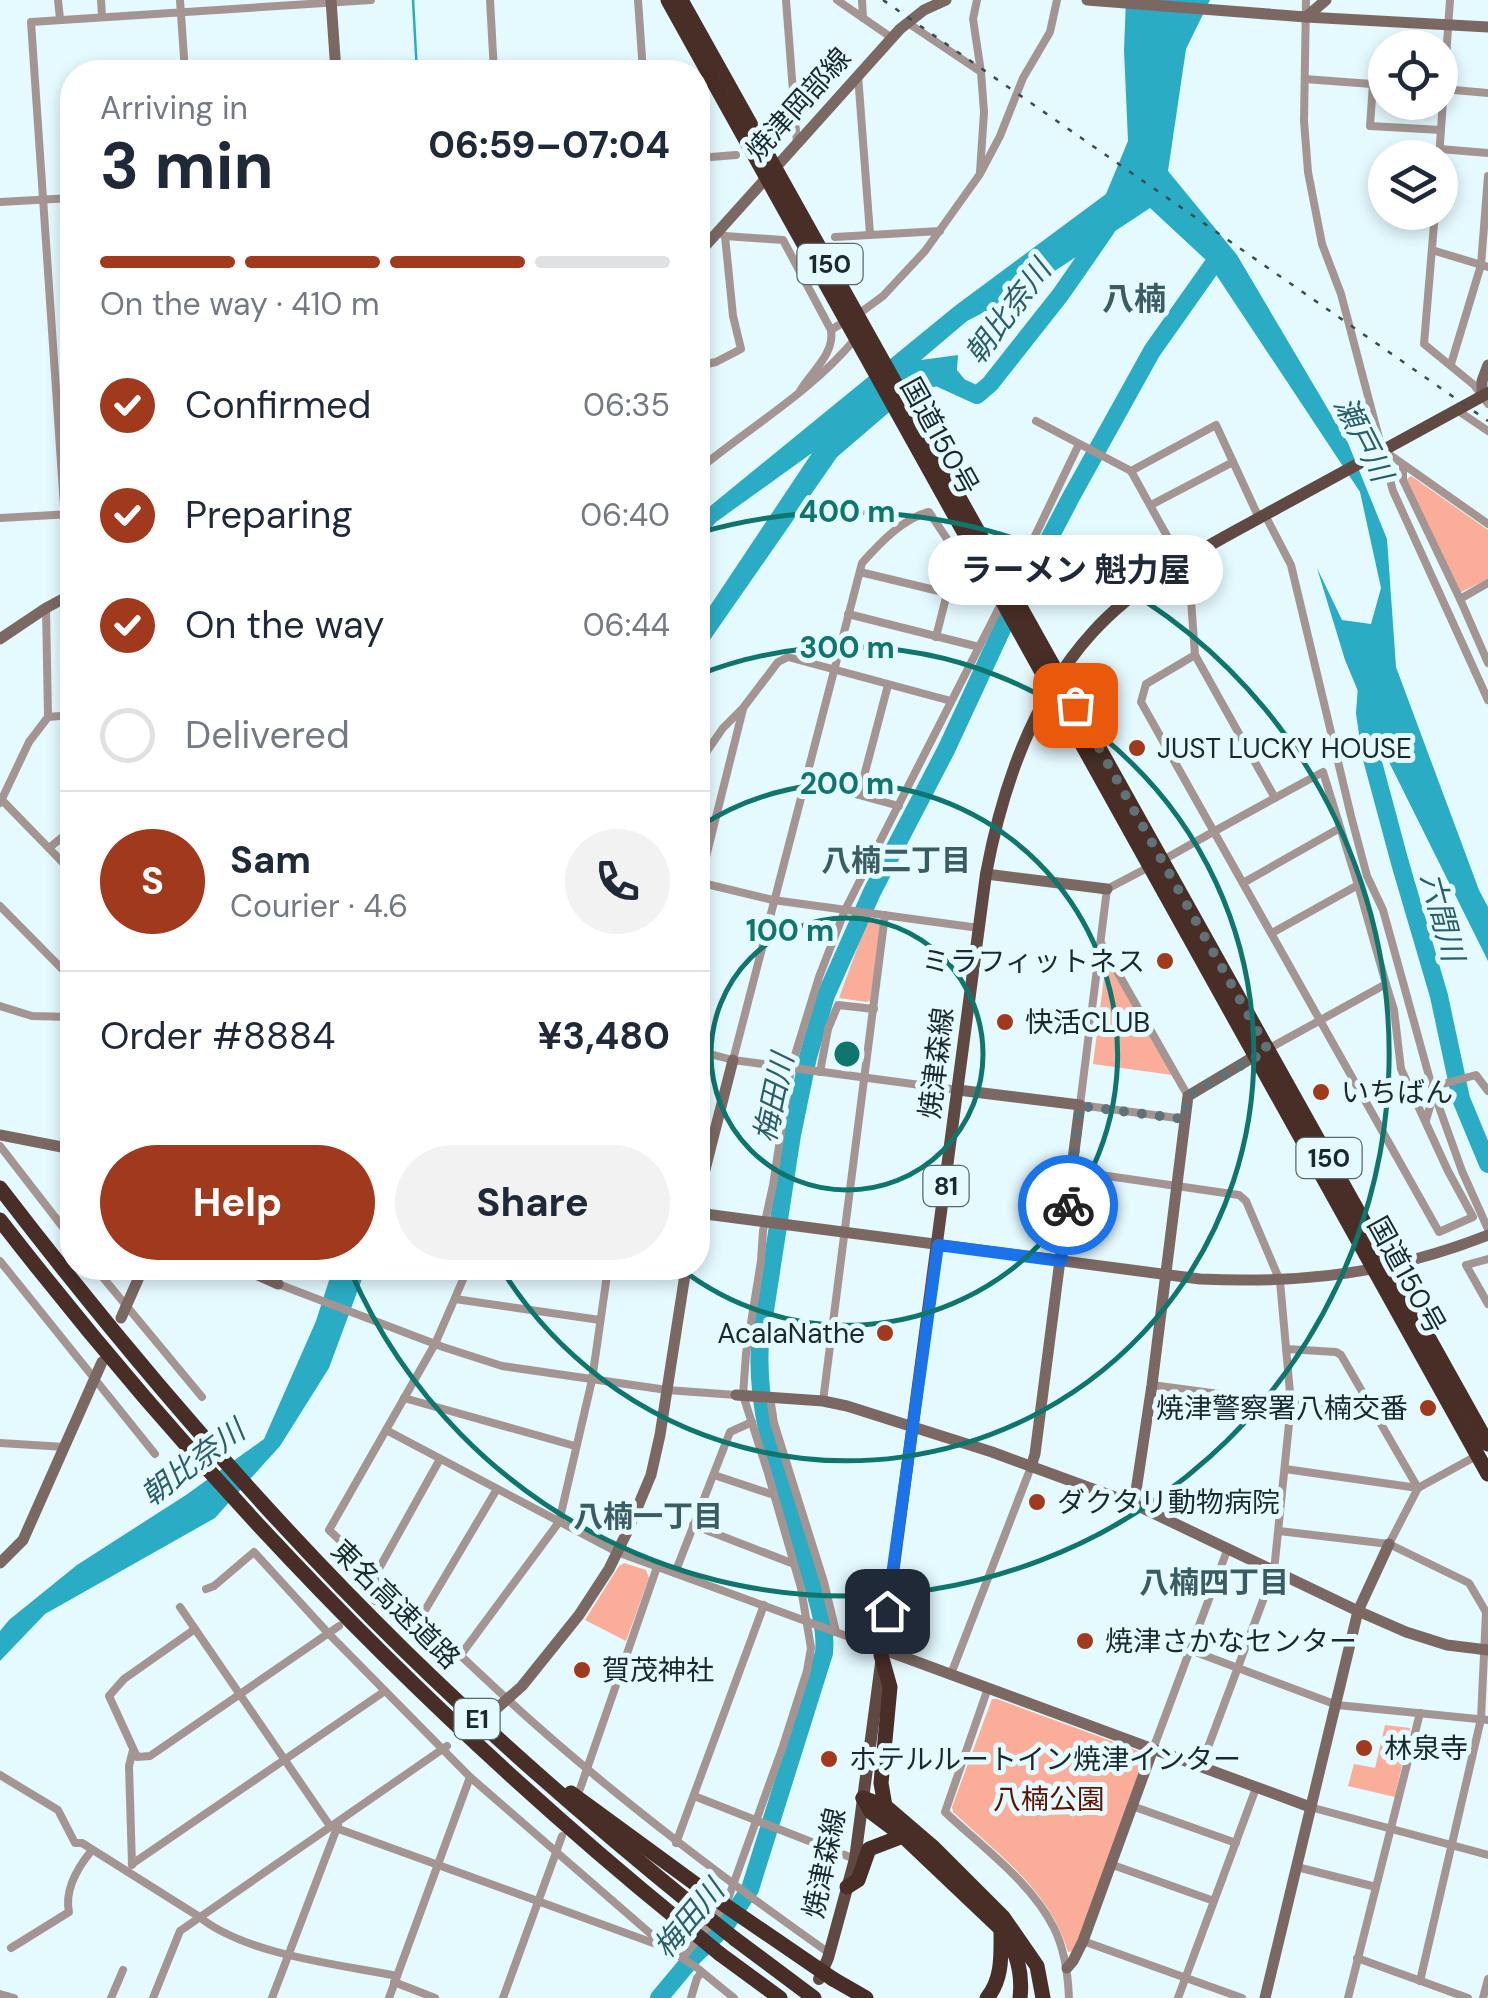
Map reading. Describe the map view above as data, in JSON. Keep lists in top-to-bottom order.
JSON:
{
  "streets": {
    "highway": [
      "150",
      "国道150号",
      "東名高速道路",
      "E1"
    ],
    "main road": ["焼津森線", "81"],
    "street": ["焼津岡部線"]
  },
  "crossings": [
    ["焼津岡部線", "国道150号"],
    ["国道150号", "焼津森線"]
  ],
  "districts": [
    "八楠",
    "八楠二丁目",
    "八楠一丁目",
    "八楠四丁目"
  ],
  "water": [
    "朝比奈川",
    "瀬戸川",
    "六間川",
    "梅田川"
  ],
  "parks": ["八楠公園"],
  "places": [
    "ラーメン 魁力屋",
    "JUST LUCKY HOUSE",
    "ミラフィットネス",
    "快活CLUB",
    "いちばん",
    "AcalaNathe",
    "焼津警察署八楠交番",
    "ダクタリ動物病院",
    "焼津さかなセンター",
    "賀茂神社",
    "林泉寺",
    "ホテルルートイン焼津インター"
  ],
  "page": {
    "heading": ["3 min", "Arriving in", "06:59–07:04"],
    "panel": [
      "Sam",
      "Courier · 4.6",
      "Order #8884",
      "¥3,480"
    ],
    "bar": "On the way · 410 m",
    "list": [
      ["Confirmed", "06:35"],
      ["Preparing", "06:40"],
      ["On the way", "06:44"],
      "Delivered"
    ],
    "bubble": "ラーメン 魁力屋",
    "round": "S",
    "buttons": ["Help", "Share"]
  },
  "rings": [
    "400 m",
    "300 m",
    "200 m",
    "100 m"
  ]
}
